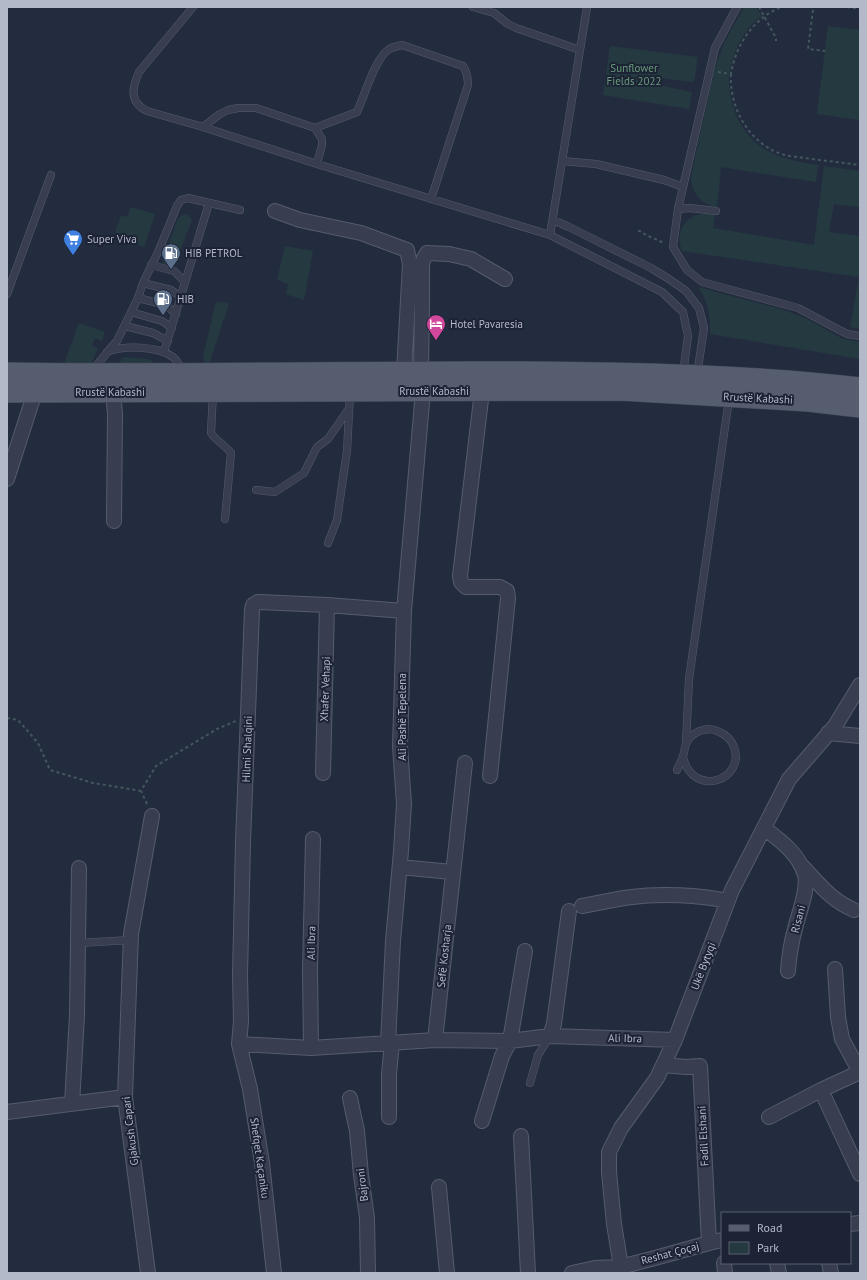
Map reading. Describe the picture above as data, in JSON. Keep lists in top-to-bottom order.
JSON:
{
  "streets": {
    "main road": ["Rrustë Kabashi"],
    "street": [
      "Xhafer Vehapi",
      "Ali Pashë Tepelena",
      "Hilmi Shalqini",
      "Risani",
      "Ali Ibra",
      "Sefë Kosharja",
      "Ukë Bytyqi",
      "Gjakush Capari",
      "Fadil Elshani",
      "Shefqet Kaçaniku",
      "Bajroni",
      "Reshat Çoçaj"
    ]
  },
  "crossings": [
    ["Rrustë Kabashi", "Ali Pashë Tepelena"],
    ["Xhafer Vehapi", "Hilmi Shalqini"],
    ["Ali Pashë Tepelena", "Hilmi Shalqini"],
    ["Ali Pashë Tepelena", "Ali Ibra"],
    ["Hilmi Shalqini", "Ali Ibra"],
    ["Hilmi Shalqini", "Shefqet Kaçaniku"],
    ["Risani", "Ukë Bytyqi"],
    ["Ali Ibra", "Sefë Kosharja"],
    ["Ali Ibra", "Ukë Bytyqi"],
    ["Ali Ibra", "Shefqet Kaçaniku"],
    ["Ukë Bytyqi", "Fadil Elshani"],
    ["Ukë Bytyqi", "Reshat Çoçaj"],
    ["Fadil Elshani", "Reshat Çoçaj"]
  ],
  "parks": ["Sunflower Fields 2022"],
  "places": {
    "supermarket": ["Super Viva"],
    "fuel station": ["HIB PETROL", "HIB"],
    "hotel": ["Hotel Pavaresia"]
  },
  "legend": ["Road", "Park"]
}
